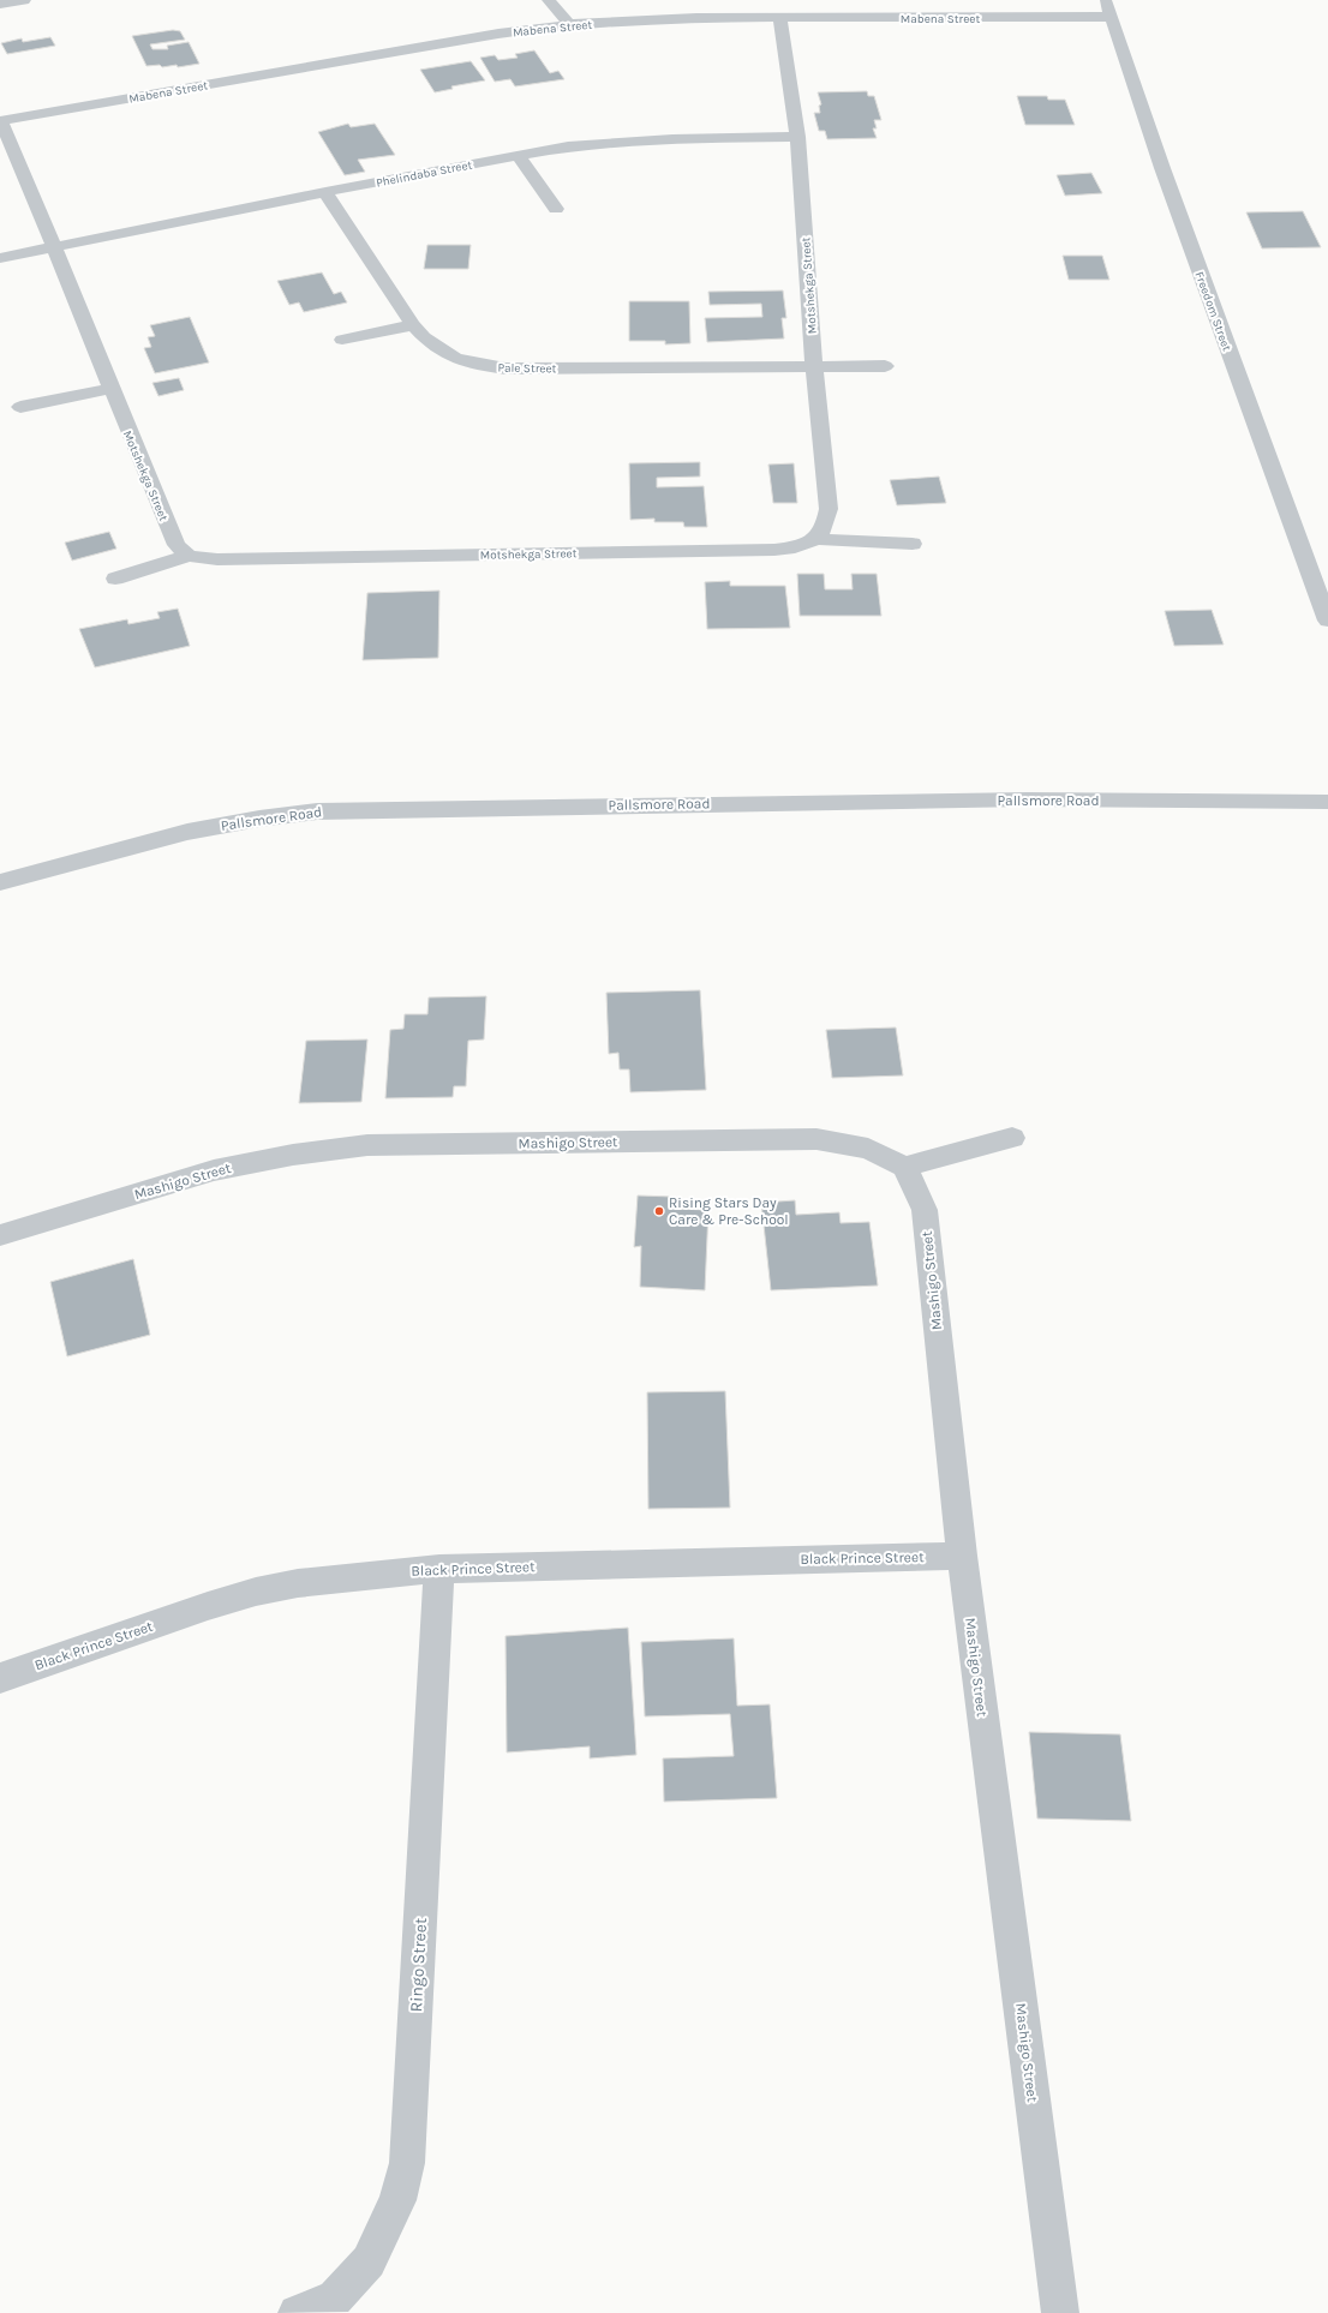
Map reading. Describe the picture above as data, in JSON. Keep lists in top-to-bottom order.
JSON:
{
  "streets": {
    "street": [
      "Mabena Street",
      "Phelindaba Street",
      "Motshekga Street",
      "Freedom Street",
      "Pale Street",
      "Pallsmore Road",
      "Mashigo Street",
      "Black Prince Street",
      "Ringo Street"
    ]
  },
  "crossings": [
    ["Mabena Street", "Motshekga Street"],
    ["Mabena Street", "Freedom Street"],
    ["Phelindaba Street", "Motshekga Street"],
    ["Phelindaba Street", "Pale Street"],
    ["Motshekga Street", "Pale Street"],
    ["Mashigo Street", "Black Prince Street"],
    ["Black Prince Street", "Ringo Street"]
  ],
  "places": ["Rising Stars Day Care & Pre-School"]
}
